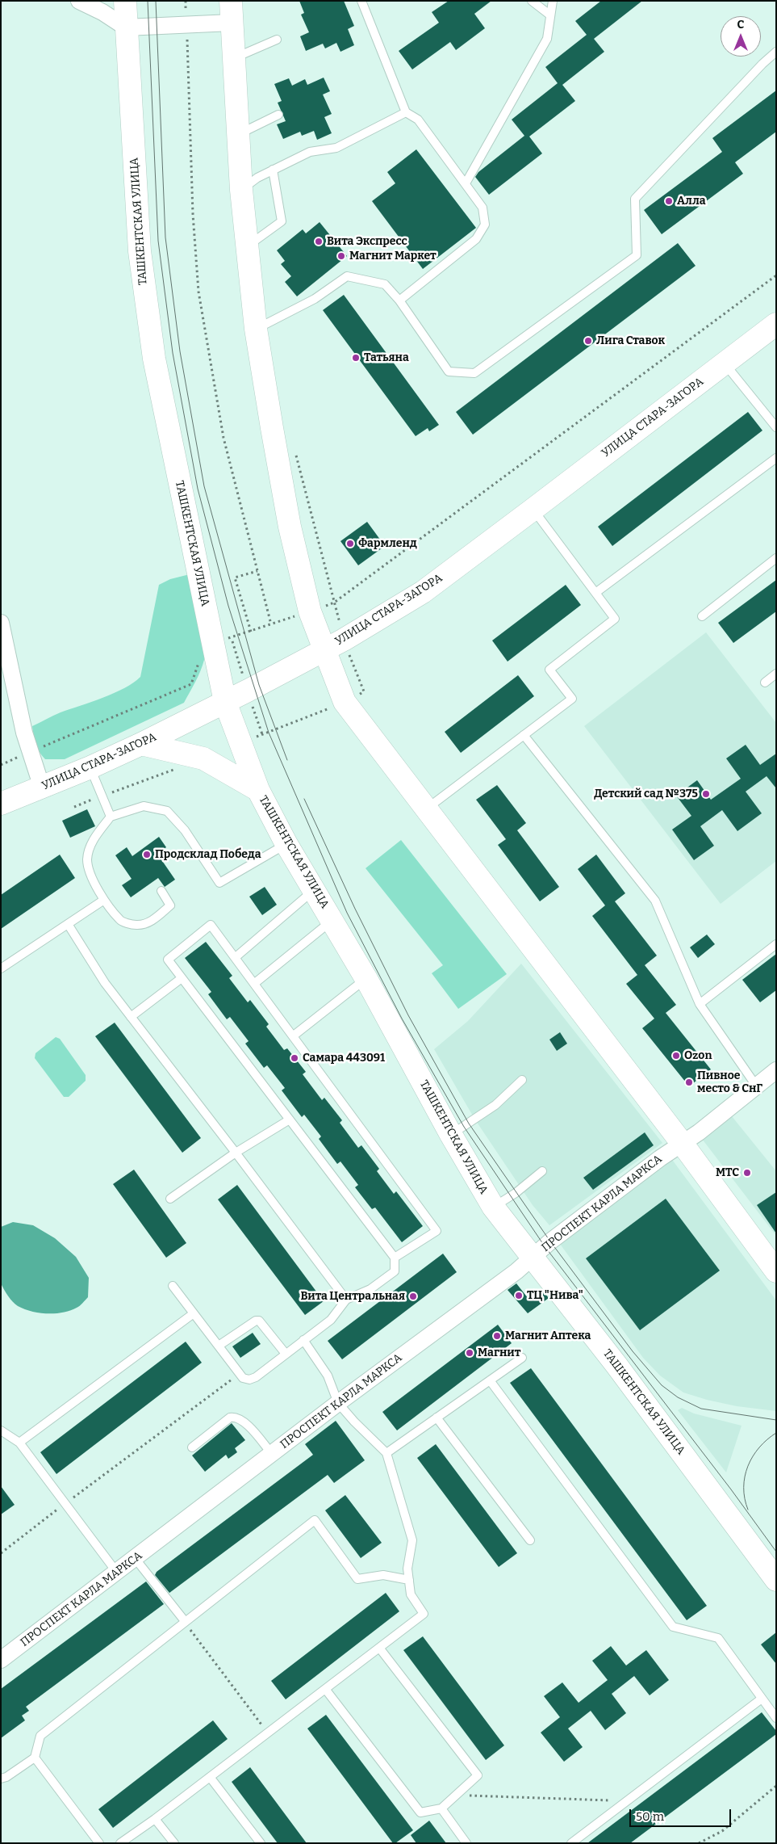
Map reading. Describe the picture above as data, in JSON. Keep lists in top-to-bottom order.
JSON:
{
  "streets": {
    "main road": ["ТАШКЕНТСКАЯ УЛИЦА", "УЛИЦА СТАРА-ЗАГОРА"],
    "street": ["ПРОСПЕКТ КАРЛА МАРКСА"]
  },
  "crossings": [
    ["ТАШКЕНТСКАЯ УЛИЦА", "УЛИЦА СТАРА-ЗАГОРА"],
    ["ТАШКЕНТСКАЯ УЛИЦА", "ПРОСПЕКТ КАРЛА МАРКСА"]
  ],
  "places": [
    "Алла",
    "Вита Экспресс",
    "Магнит Маркет",
    "Лига Ставок",
    "Татьяна",
    "Фармленд",
    "Детский сад №375",
    "Продсклад Победа",
    "Ozon",
    "Самара 443091",
    "Пивное место & СнГ",
    "МТС",
    "ТЦ \"Нива\"",
    "Вита Центральная",
    "Магнит Аптека",
    "Магнит"
  ],
  "scale_bar": "50 m",
  "north": "top"
}
